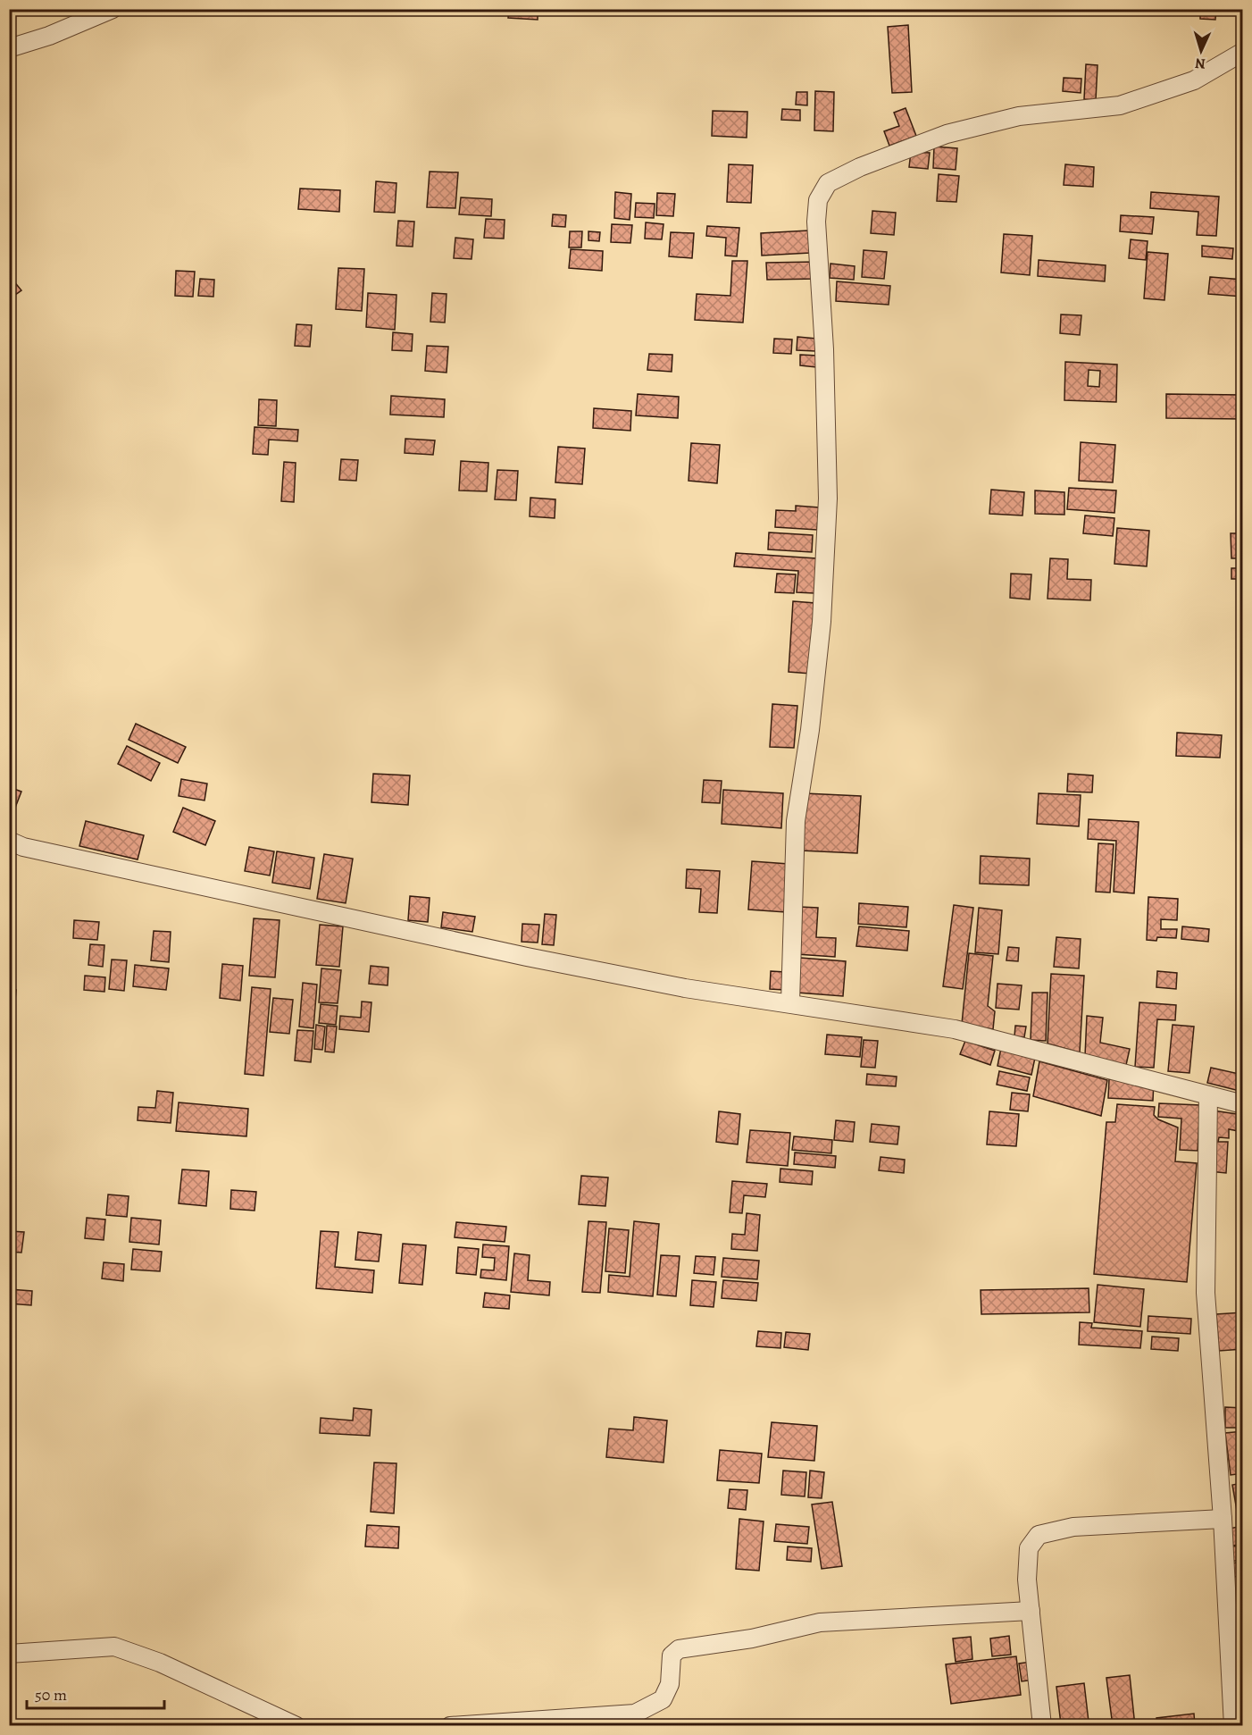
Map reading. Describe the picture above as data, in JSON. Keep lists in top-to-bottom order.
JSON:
{
  "scale_bar": "50 m",
  "north": "bottom"
}
